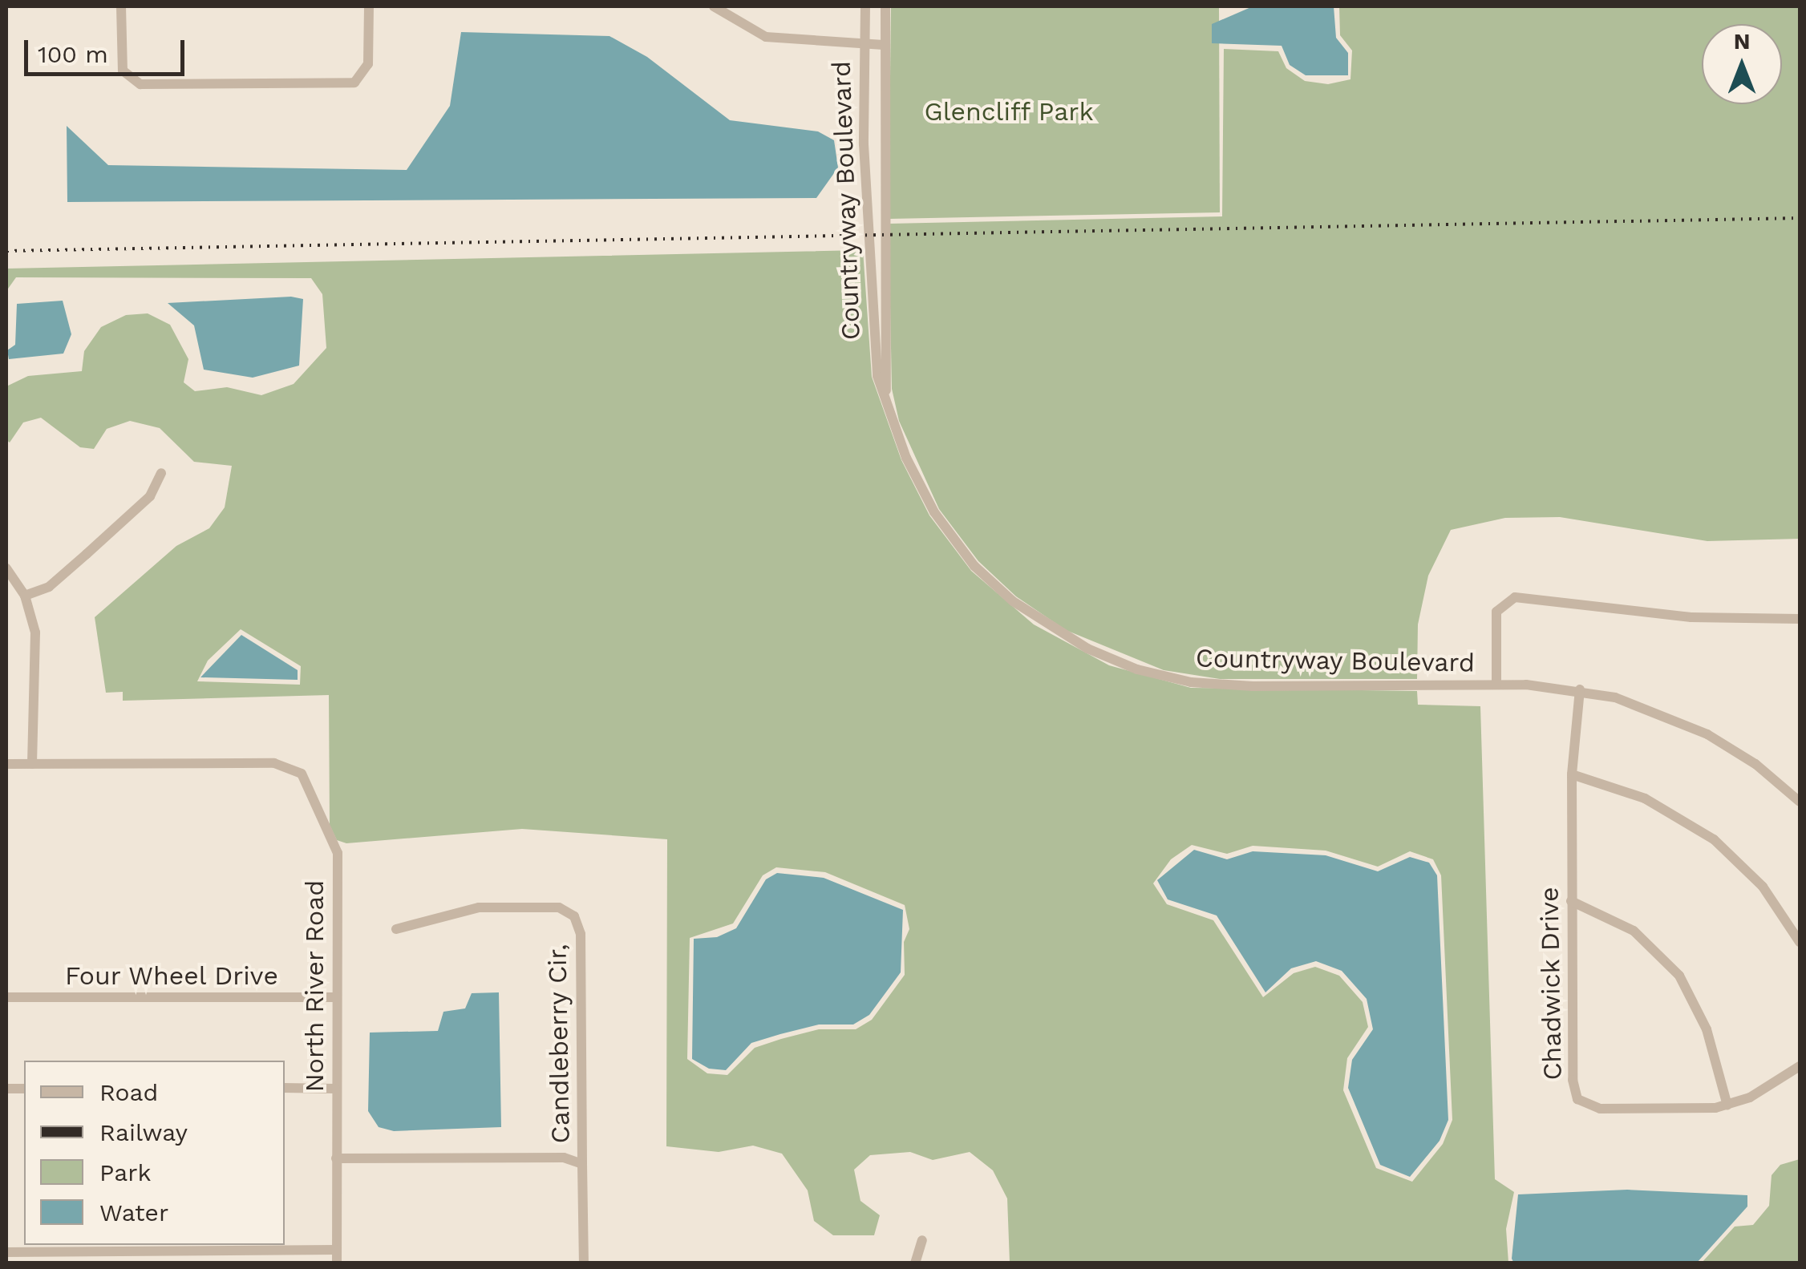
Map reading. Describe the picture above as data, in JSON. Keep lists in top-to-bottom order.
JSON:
{
  "streets": {
    "street": [
      "Countryway Boulevard",
      "Four Wheel Drive",
      "Chadwick Drive",
      "North River Road",
      "Candleberry Cir,"
    ]
  },
  "crossings": [
    ["Countryway Boulevard", "Chadwick Drive"],
    ["Four Wheel Drive", "North River Road"]
  ],
  "parks": ["Glencliff Park"],
  "legend": [
    "Road",
    "Railway",
    "Park",
    "Water"
  ],
  "scale_bar": "100 m",
  "north": "top"
}
